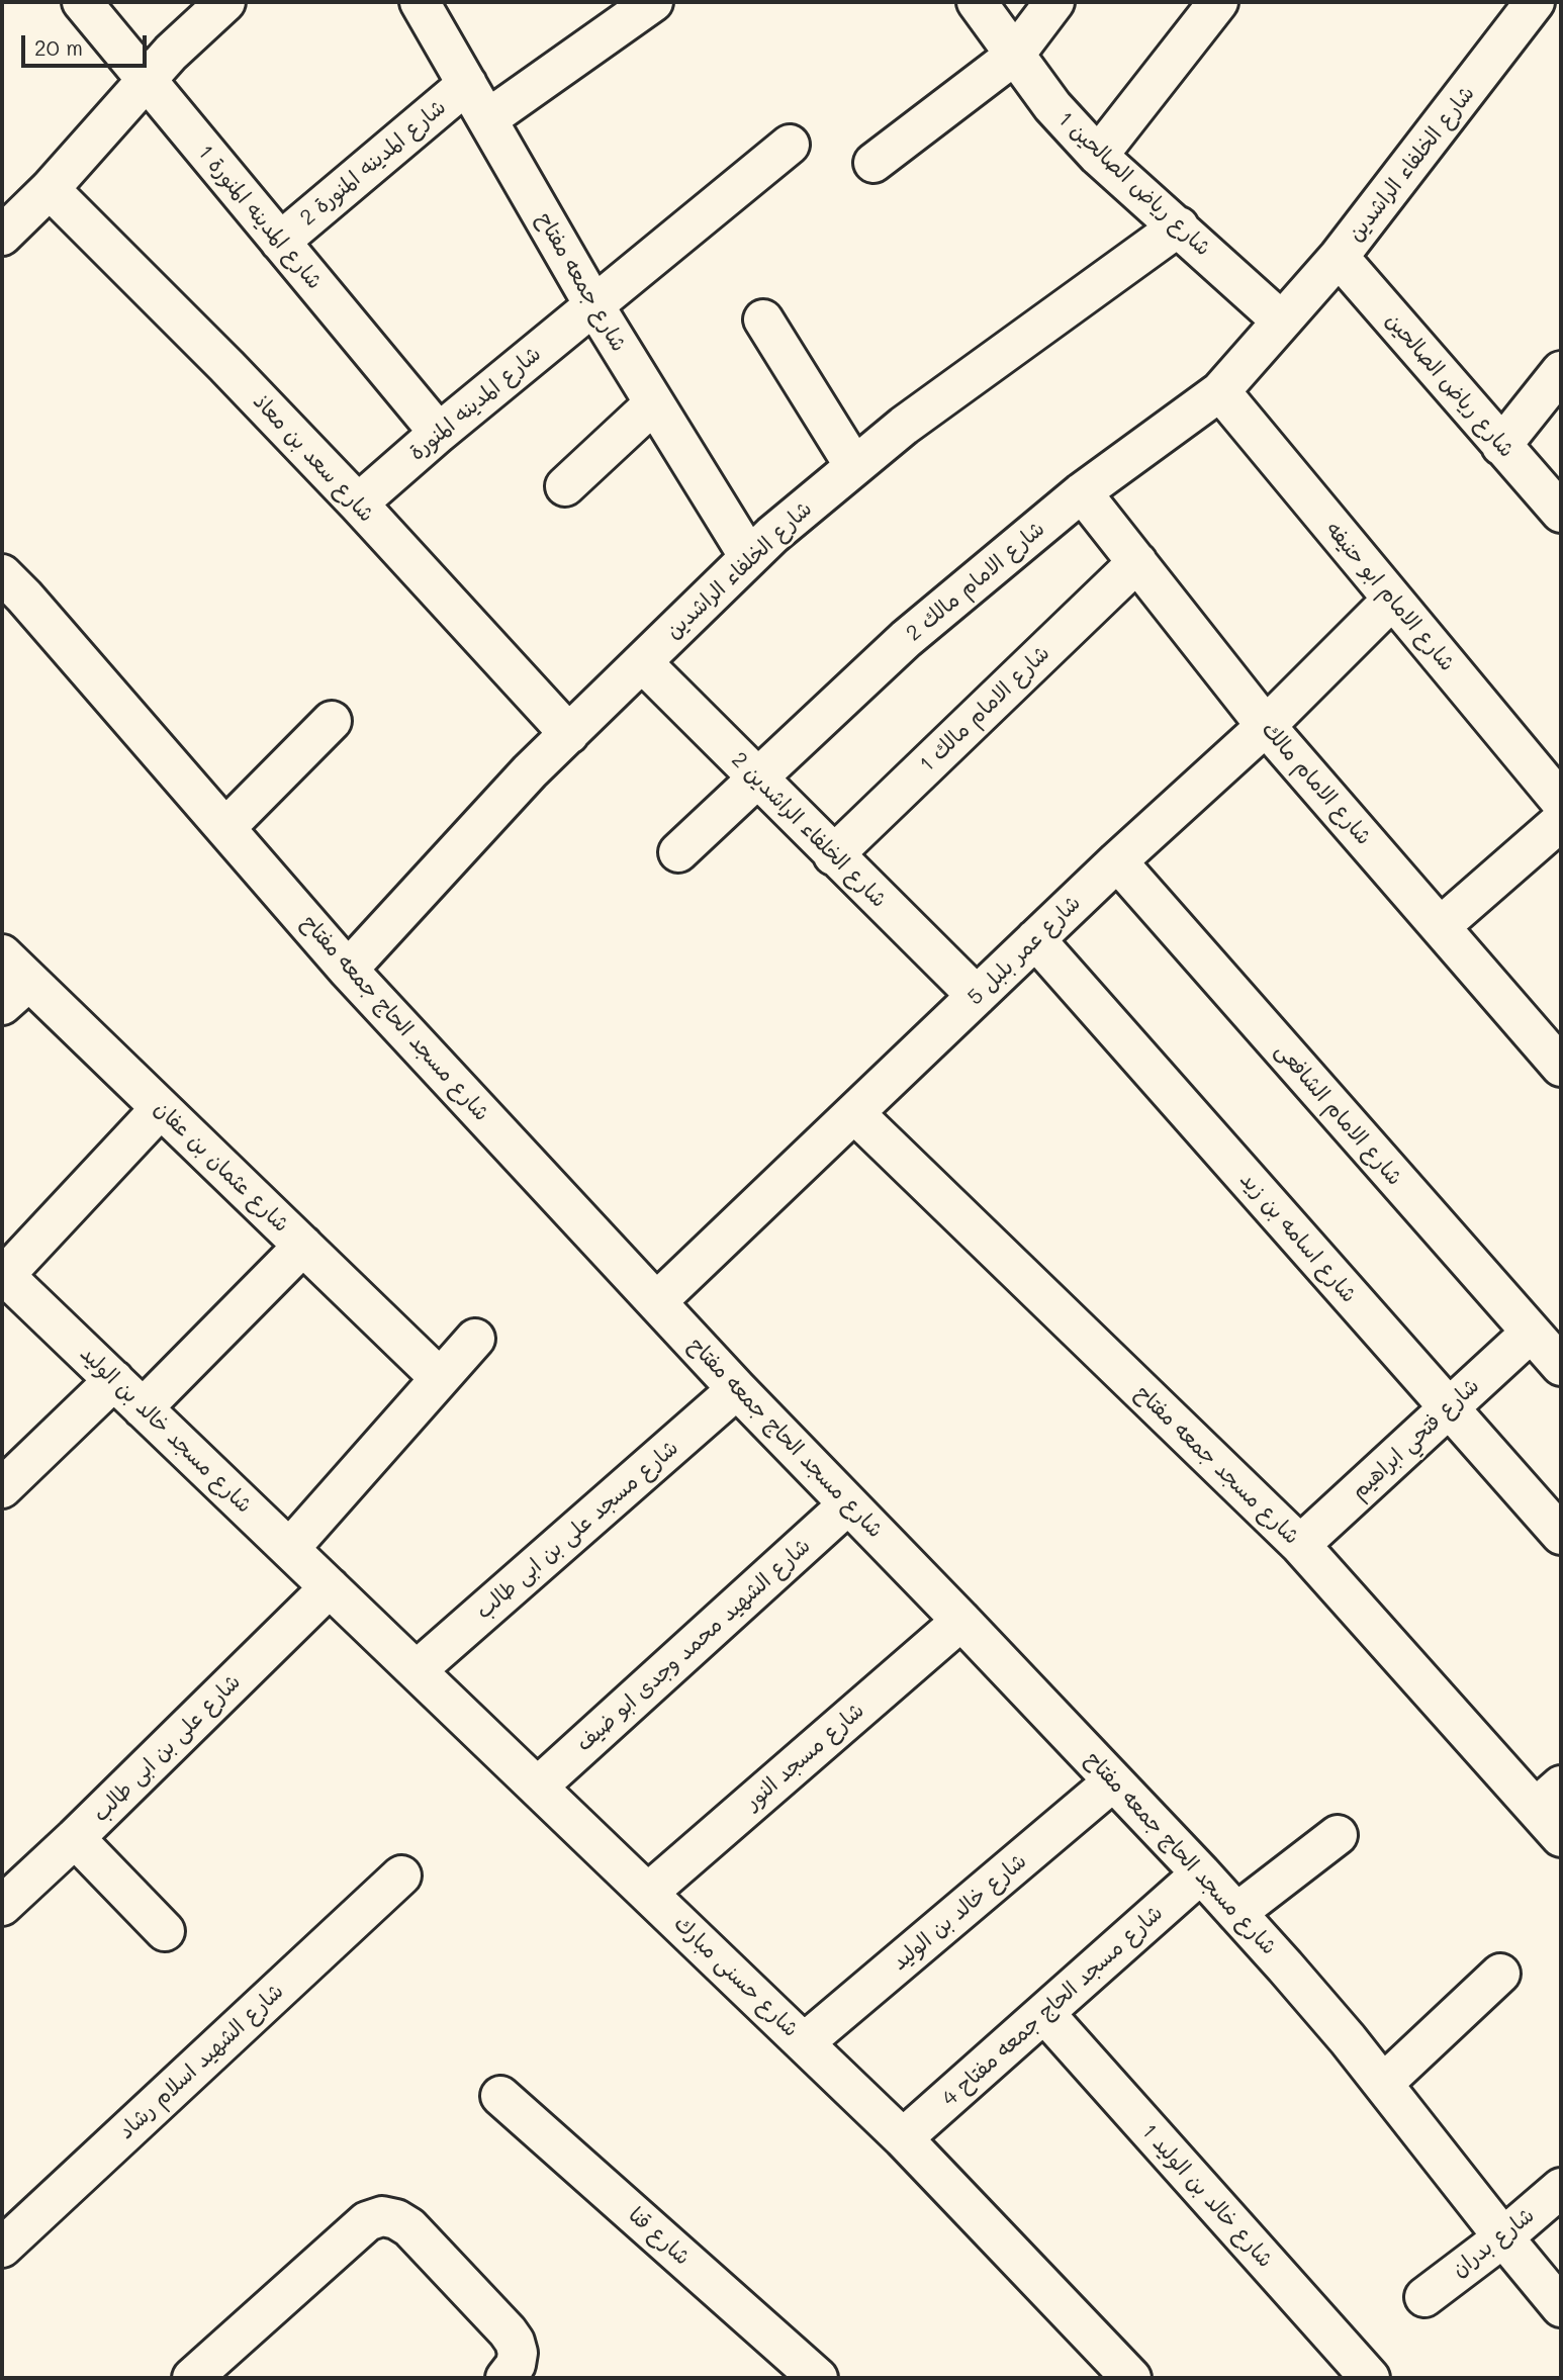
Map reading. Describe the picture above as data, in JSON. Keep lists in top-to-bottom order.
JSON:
{
  "streets": {
    "street": [
      "شارع المدينه المنورة 2",
      "شارع الخلفاء الراشدين",
      "شارع رياض الصالحين 1",
      "شارع المدينه المنورة 1",
      "شارع جمعه مفتاح",
      "شارع رياض الصالحين",
      "شارع المدينه المنورة",
      "شارع سعد بن معاذ",
      "شارع الامام مالك 2",
      "شارع الامام ابو حنيفه",
      "شارع الامام مالك 1",
      "شارع الامام مالك",
      "شارع الخلفاء الراشدين 2",
      "شارع عمر بلبل 5",
      "شارع مسجد الحاج جمعه مفتاح",
      "شارع الامام الشافعى",
      "شارع عثمان بن عفان",
      "شارع اسامه بن زيد",
      "شارع مسجد خالد بن الوليد",
      "شارع فتحي ابراهيم",
      "شارع مسجد جمعه مفتاح",
      "شارع مسجد على بن ابى طالب",
      "شارع الشهيد محمد وجدى ابو ضيف",
      "شارع على بن ابى طالب",
      "شارع مسجد النور",
      "شارع خالد بن الوليد",
      "شارع حسنى مبارك",
      "شارع مسجد الحاج جمعه مفتاح 4",
      "شارع الشهيد اسلام رشاد",
      "شارع خالد بن الوليد 1",
      "شارع قنا",
      "شارع بدران"
    ]
  },
  "crossings": [
    ["شارع المدينه المنورة 2", "شارع المدينه المنورة 1"],
    ["شارع المدينه المنورة 2", "شارع جمعه مفتاح"],
    ["شارع الخلفاء الراشدين", "شارع رياض الصالحين 1"],
    ["شارع الخلفاء الراشدين", "شارع جمعه مفتاح"],
    ["شارع الخلفاء الراشدين", "شارع رياض الصالحين"],
    ["شارع الخلفاء الراشدين", "شارع سعد بن معاذ"],
    ["شارع الخلفاء الراشدين", "شارع الامام مالك 2"],
    ["شارع الخلفاء الراشدين", "شارع الخلفاء الراشدين 2"],
    ["شارع الخلفاء الراشدين", "شارع مسجد الحاج جمعه مفتاح"],
    ["شارع رياض الصالحين 1", "شارع الامام مالك 2"],
    ["شارع المدينه المنورة 1", "شارع المدينه المنورة"],
    ["شارع جمعه مفتاح", "شارع المدينه المنورة"],
    ["شارع المدينه المنورة", "شارع سعد بن معاذ"],
    ["شارع الامام مالك 2", "شارع الامام ابو حنيفه"],
    ["شارع الامام مالك 2", "شارع الامام مالك"],
    ["شارع الامام مالك 2", "شارع الخلفاء الراشدين 2"],
    ["شارع الامام ابو حنيفه", "شارع عمر بلبل 5"],
    ["شارع الامام مالك 1", "شارع الامام مالك"],
    ["شارع الامام مالك 1", "شارع الخلفاء الراشدين 2"],
    ["شارع الامام مالك", "شارع عمر بلبل 5"],
    ["شارع الخلفاء الراشدين 2", "شارع عمر بلبل 5"],
    ["شارع عمر بلبل 5", "شارع مسجد الحاج جمعه مفتاح"],
    ["شارع عمر بلبل 5", "شارع الامام الشافعى"],
    ["شارع عمر بلبل 5", "شارع اسامه بن زيد"],
    ["شارع عمر بلبل 5", "شارع مسجد جمعه مفتاح"],
    ["شارع مسجد الحاج جمعه مفتاح", "شارع مسجد على بن ابى طالب"],
    ["شارع مسجد الحاج جمعه مفتاح", "شارع الشهيد محمد وجدى ابو ضيف"],
    ["شارع مسجد الحاج جمعه مفتاح", "شارع مسجد النور"],
    ["شارع مسجد الحاج جمعه مفتاح", "شارع خالد بن الوليد"],
    ["شارع مسجد الحاج جمعه مفتاح", "شارع مسجد الحاج جمعه مفتاح 4"],
    ["شارع مسجد الحاج جمعه مفتاح", "شارع بدران"],
    ["شارع الامام الشافعى", "شارع فتحي ابراهيم"],
    ["شارع اسامه بن زيد", "شارع فتحي ابراهيم"],
    ["شارع مسجد خالد بن الوليد", "شارع على بن ابى طالب"],
    ["شارع مسجد خالد بن الوليد", "شارع حسنى مبارك"],
    ["شارع فتحي ابراهيم", "شارع مسجد جمعه مفتاح"],
    ["شارع مسجد على بن ابى طالب", "شارع حسنى مبارك"],
    ["شارع الشهيد محمد وجدى ابو ضيف", "شارع حسنى مبارك"],
    ["شارع على بن ابى طالب", "شارع حسنى مبارك"],
    ["شارع مسجد النور", "شارع حسنى مبارك"],
    ["شارع خالد بن الوليد", "شارع حسنى مبارك"],
    ["شارع حسنى مبارك", "شارع مسجد الحاج جمعه مفتاح 4"],
    ["شارع مسجد الحاج جمعه مفتاح 4", "شارع خالد بن الوليد 1"]
  ],
  "scale_bar": "20 m"
}
